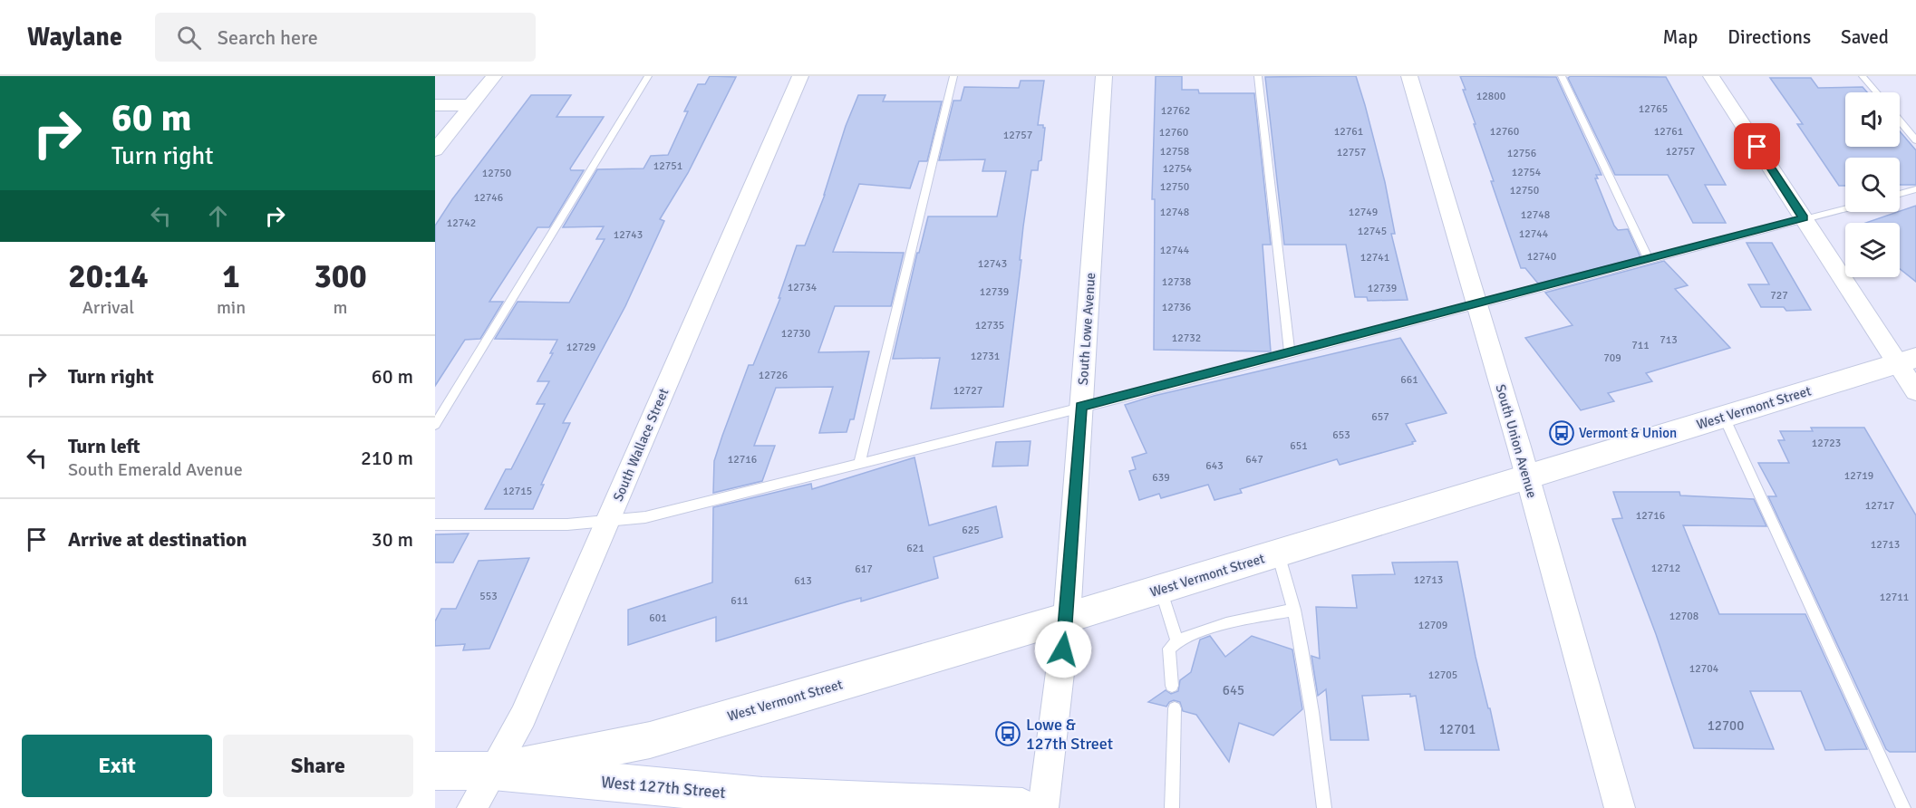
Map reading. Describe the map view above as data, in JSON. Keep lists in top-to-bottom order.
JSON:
{
  "streets": {
    "main road": ["West 127th Street"],
    "street": [
      "South Lowe Avenue",
      "West Vermont Street",
      "South Union Avenue",
      "South Wallace Street"
    ]
  },
  "crossings": [
    ["South Lowe Avenue", "West Vermont Street"],
    ["West Vermont Street", "South Union Avenue"],
    ["West Vermont Street", "South Wallace Street"],
    ["West Vermont Street", "West 127th Street"],
    ["South Wallace Street", "West 127th Street"]
  ],
  "places": {
    "bus stop": ["Vermont & Union", "Lowe & 127th Street"]
  },
  "house_numbers": [
    "12800",
    "12765",
    "12762",
    "12761",
    "12760",
    "12761",
    "12760",
    "12757",
    "12758",
    "12757",
    "12757",
    "12756",
    "12751",
    "12754",
    "12754",
    "12750",
    "12750",
    "12750",
    "12746",
    "12748",
    "12749",
    "12748",
    "12742",
    "12745",
    "12744",
    "12743",
    "12744",
    "12740",
    "12741",
    "12743",
    "12738",
    "12734",
    "12739",
    "12739",
    "727",
    "12736",
    "12735",
    "12730",
    "12732",
    "713",
    "711",
    "12729",
    "12731",
    "709",
    "12726",
    "661",
    "12727",
    "657",
    "653",
    "12723",
    "651",
    "12716",
    "647",
    "643",
    "12719",
    "639",
    "12715",
    "12717",
    "12716",
    "625",
    "12713",
    "621",
    "12712",
    "617",
    "12713",
    "613",
    "553",
    "12711",
    "611",
    "12708",
    "601",
    "12709",
    "12704",
    "12705",
    "645",
    "12700",
    "12701"
  ],
  "page": {
    "header": "Waylane",
    "search": "Search here",
    "nav": ["Map", "Directions", "Saved"],
    "turn": ["60 m", "Turn right"],
    "eta": [
      "20:14",
      "Arrival",
      "1",
      "min",
      "300",
      "m"
    ],
    "list": [
      {
        "name": "Turn right",
        "value": "60 m"
      },
      {
        "name": "Turn left",
        "note": "South Emerald Avenue",
        "value": "210 m"
      },
      {
        "name": "Arrive at destination",
        "value": "30 m"
      }
    ],
    "buttons": ["Exit", "Share"]
  }
}
